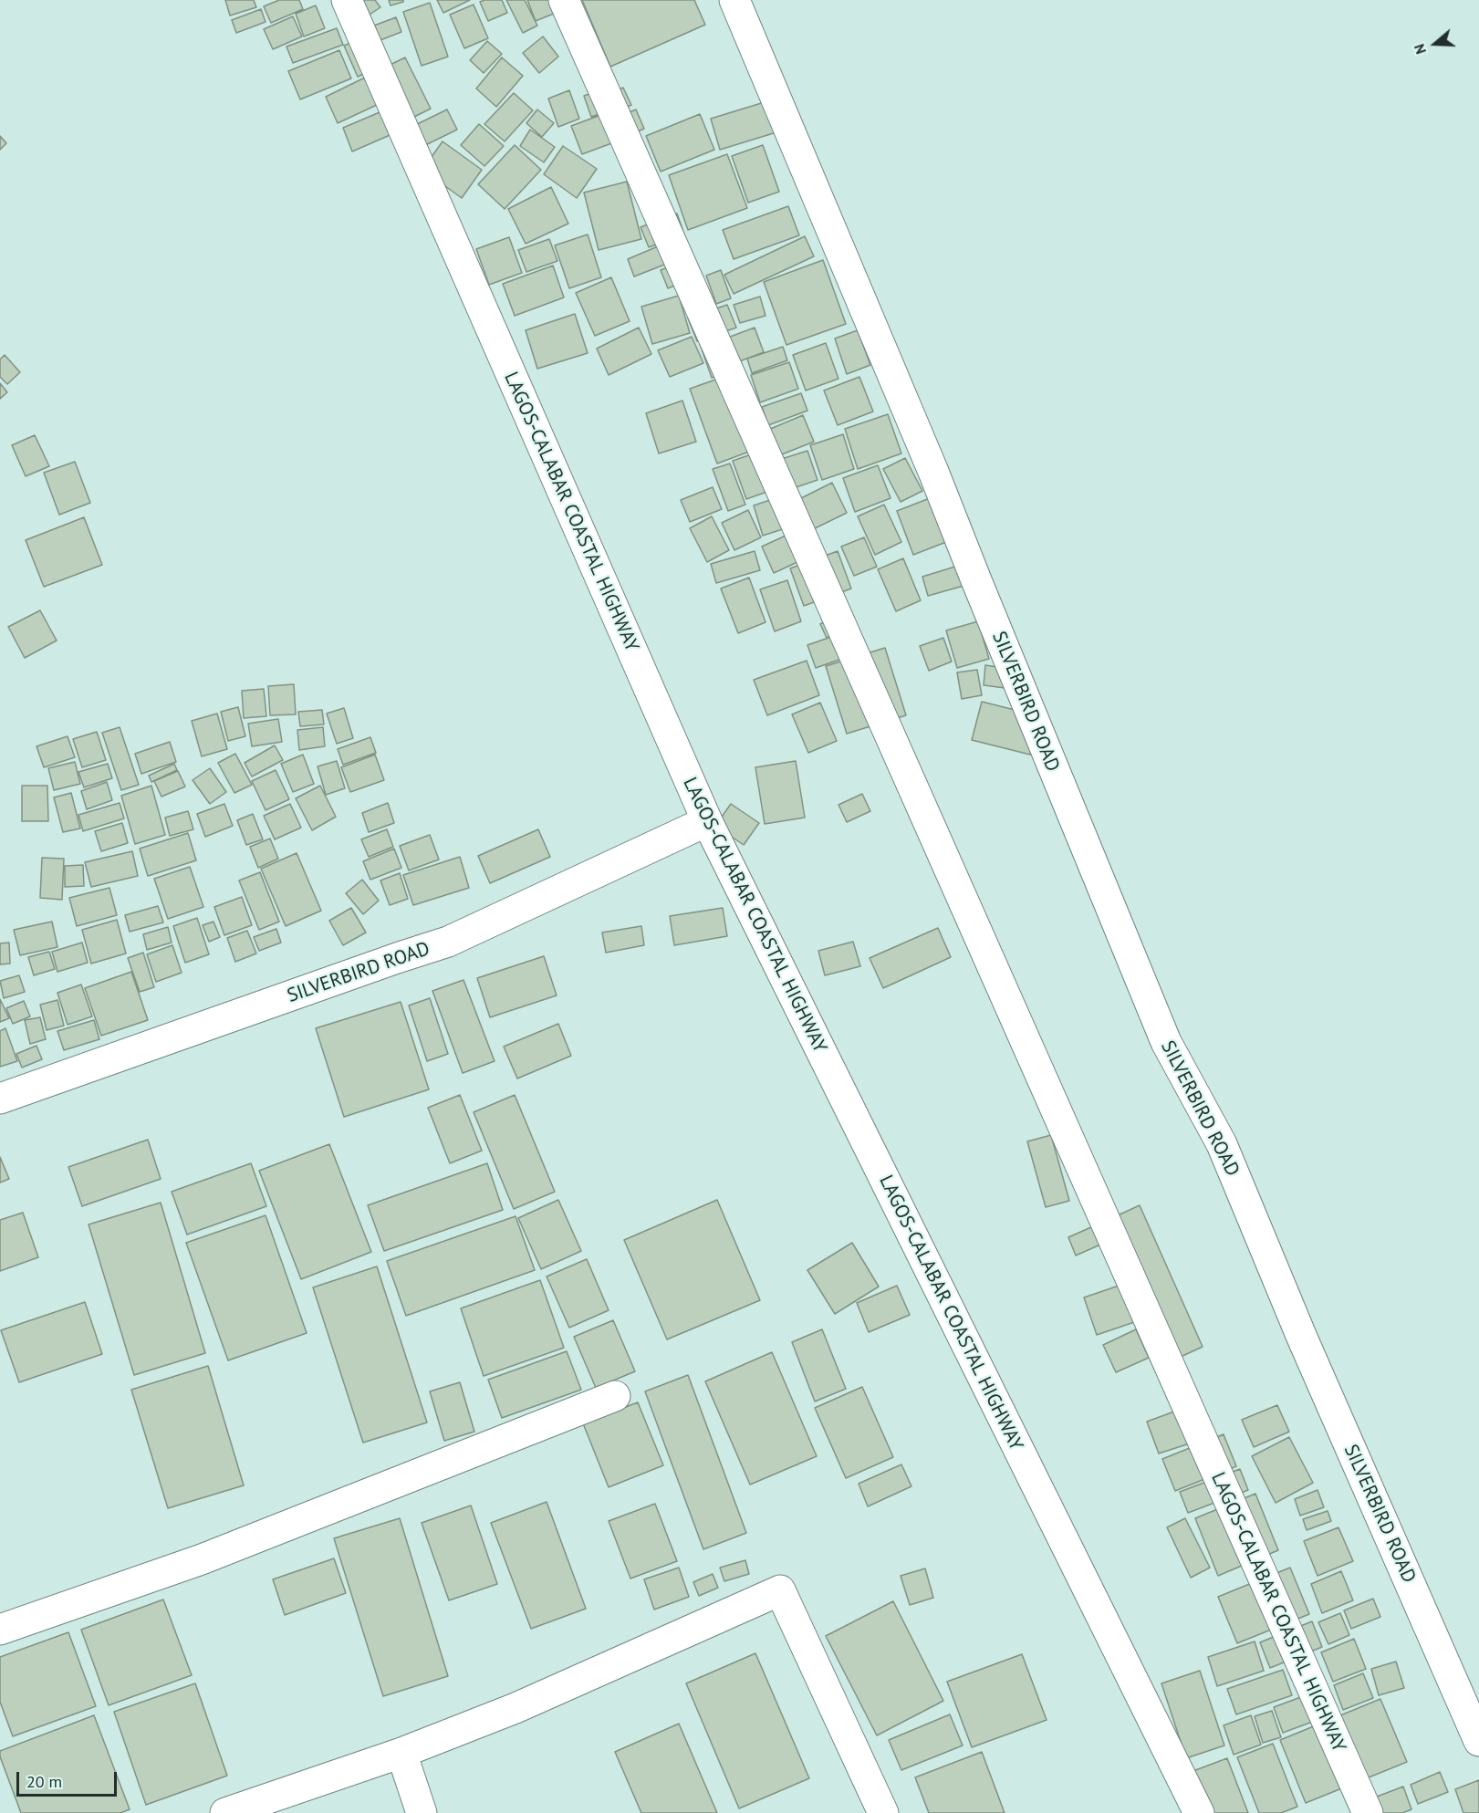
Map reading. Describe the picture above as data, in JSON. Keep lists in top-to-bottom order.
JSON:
{
  "streets": {
    "main road": ["LAGOS-CALABAR COASTAL HIGHWAY", "SILVERBIRD ROAD"]
  },
  "crossings": [
    ["LAGOS-CALABAR COASTAL HIGHWAY", "SILVERBIRD ROAD"]
  ],
  "scale_bar": "20 m",
  "north": "left"
}
